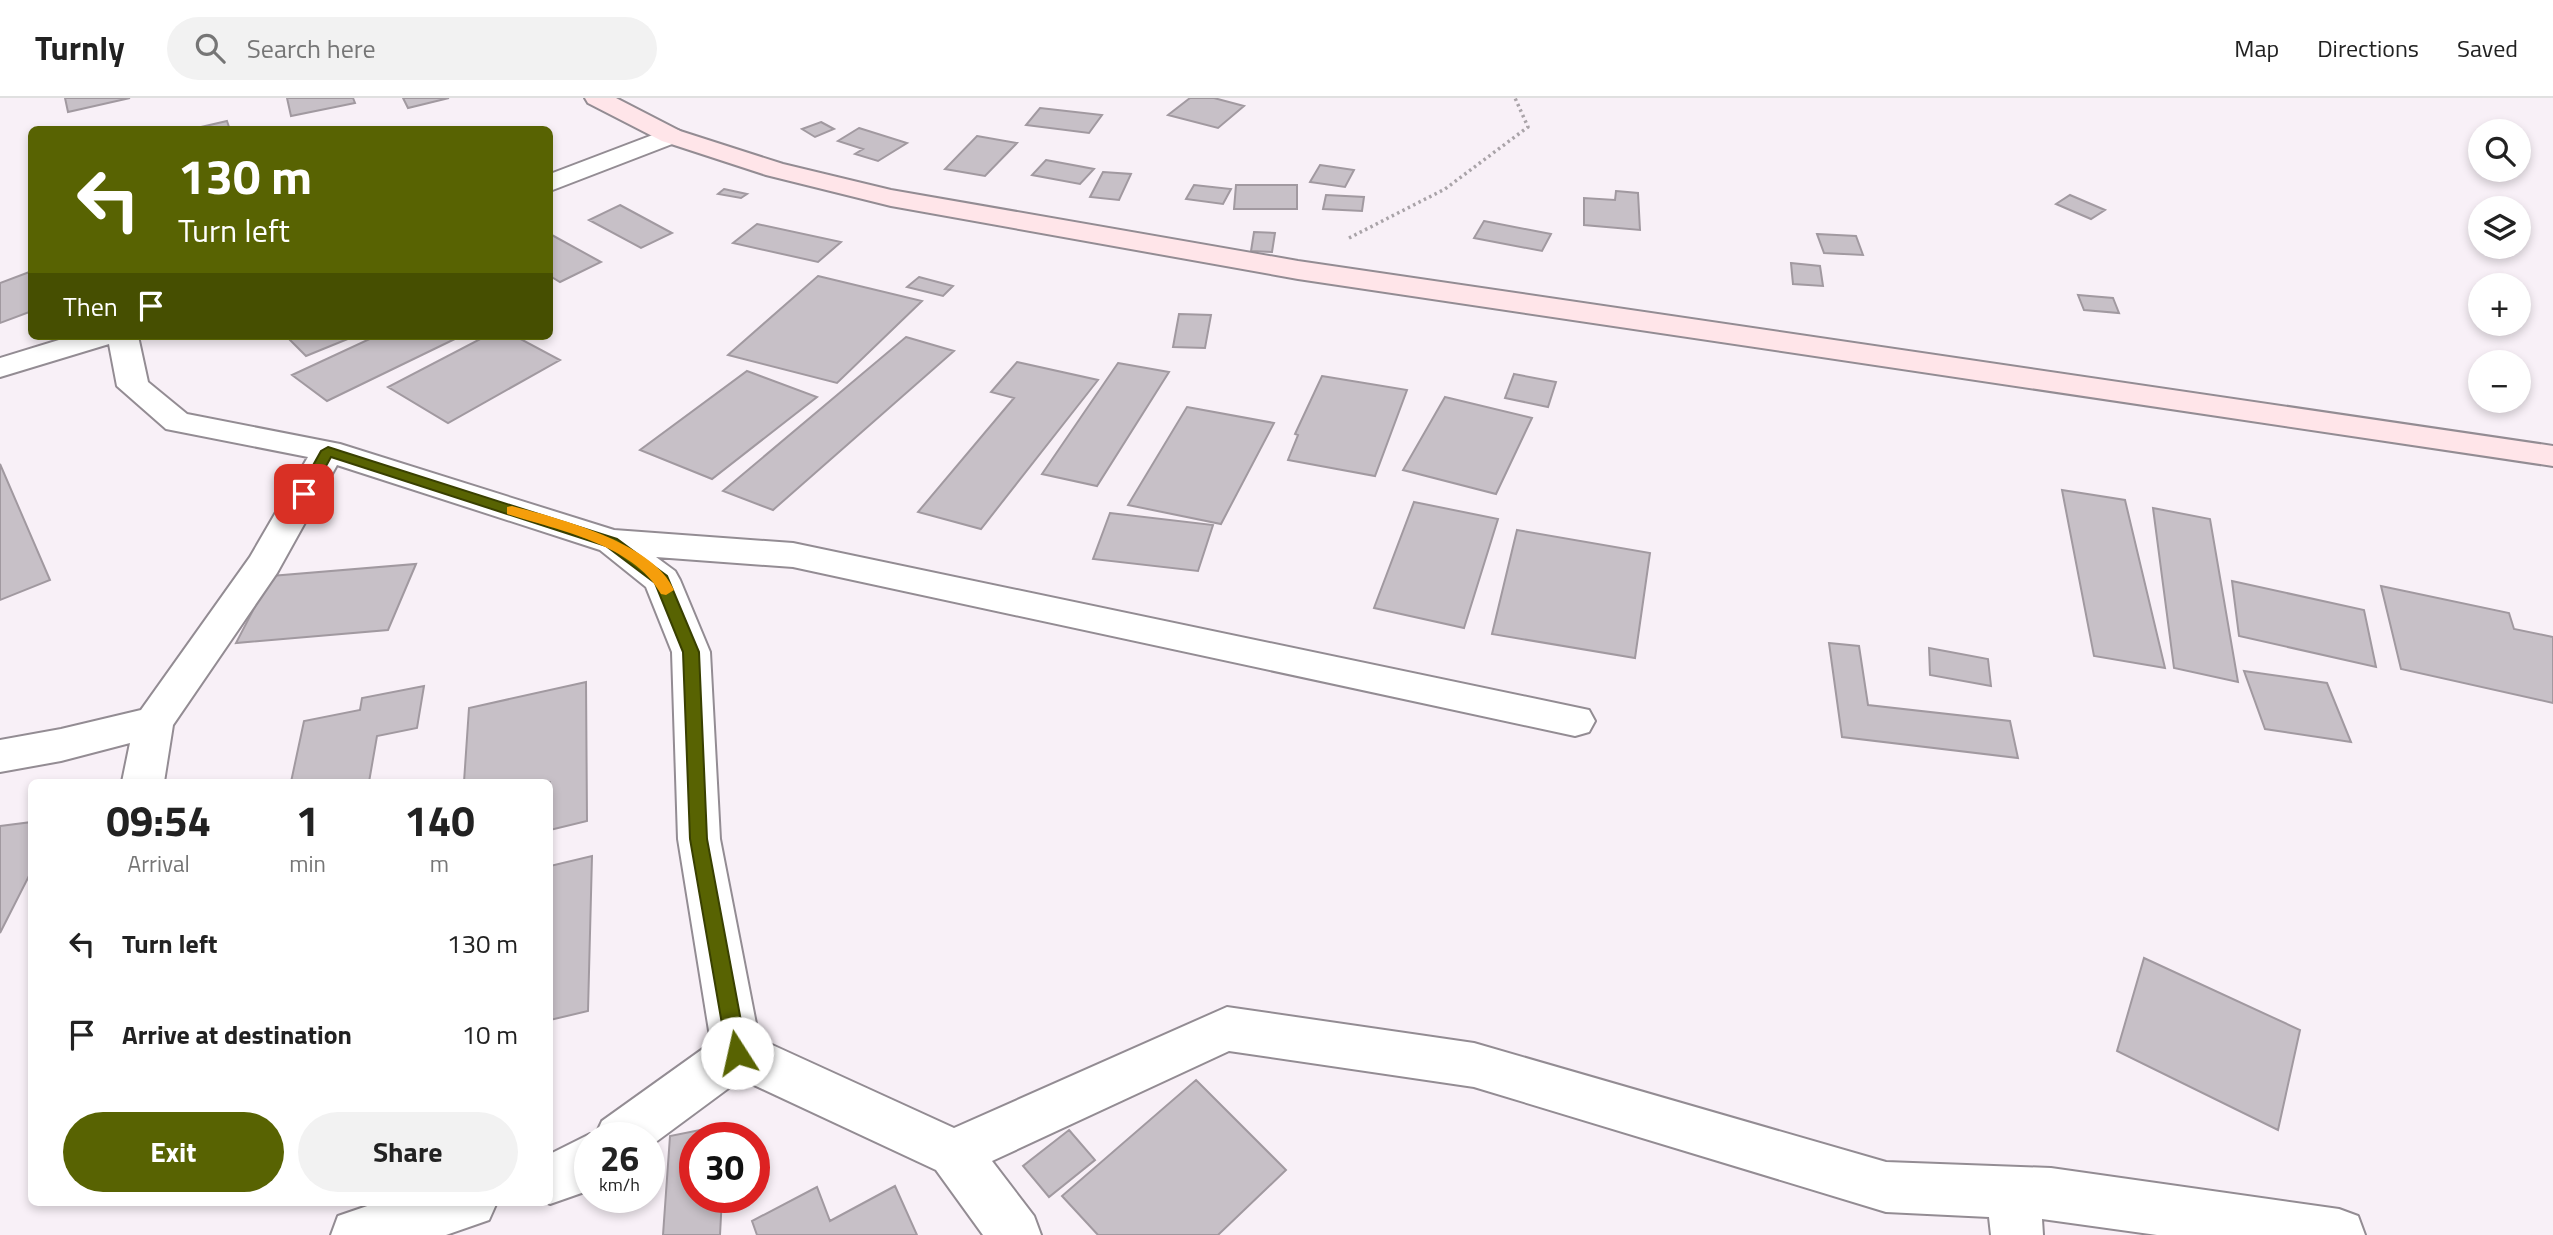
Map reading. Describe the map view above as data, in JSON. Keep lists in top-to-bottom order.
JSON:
{
  "page": {
    "header": "Turnly",
    "search": "Search here",
    "nav": ["Map", "Directions", "Saved"],
    "map_buttons": ["+", "−"],
    "turn": ["130 m", "Turn left"],
    "then": "Then",
    "eta": [
      "09:54",
      "Arrival",
      "1",
      "min",
      "140",
      "m"
    ],
    "list": [
      {
        "name": "Turn left",
        "value": "130 m"
      },
      {
        "name": "Arrive at destination",
        "value": "10 m"
      }
    ],
    "buttons": ["Exit", "Share"],
    "speed": "26 km/h",
    "limit": "30"
  }
}
